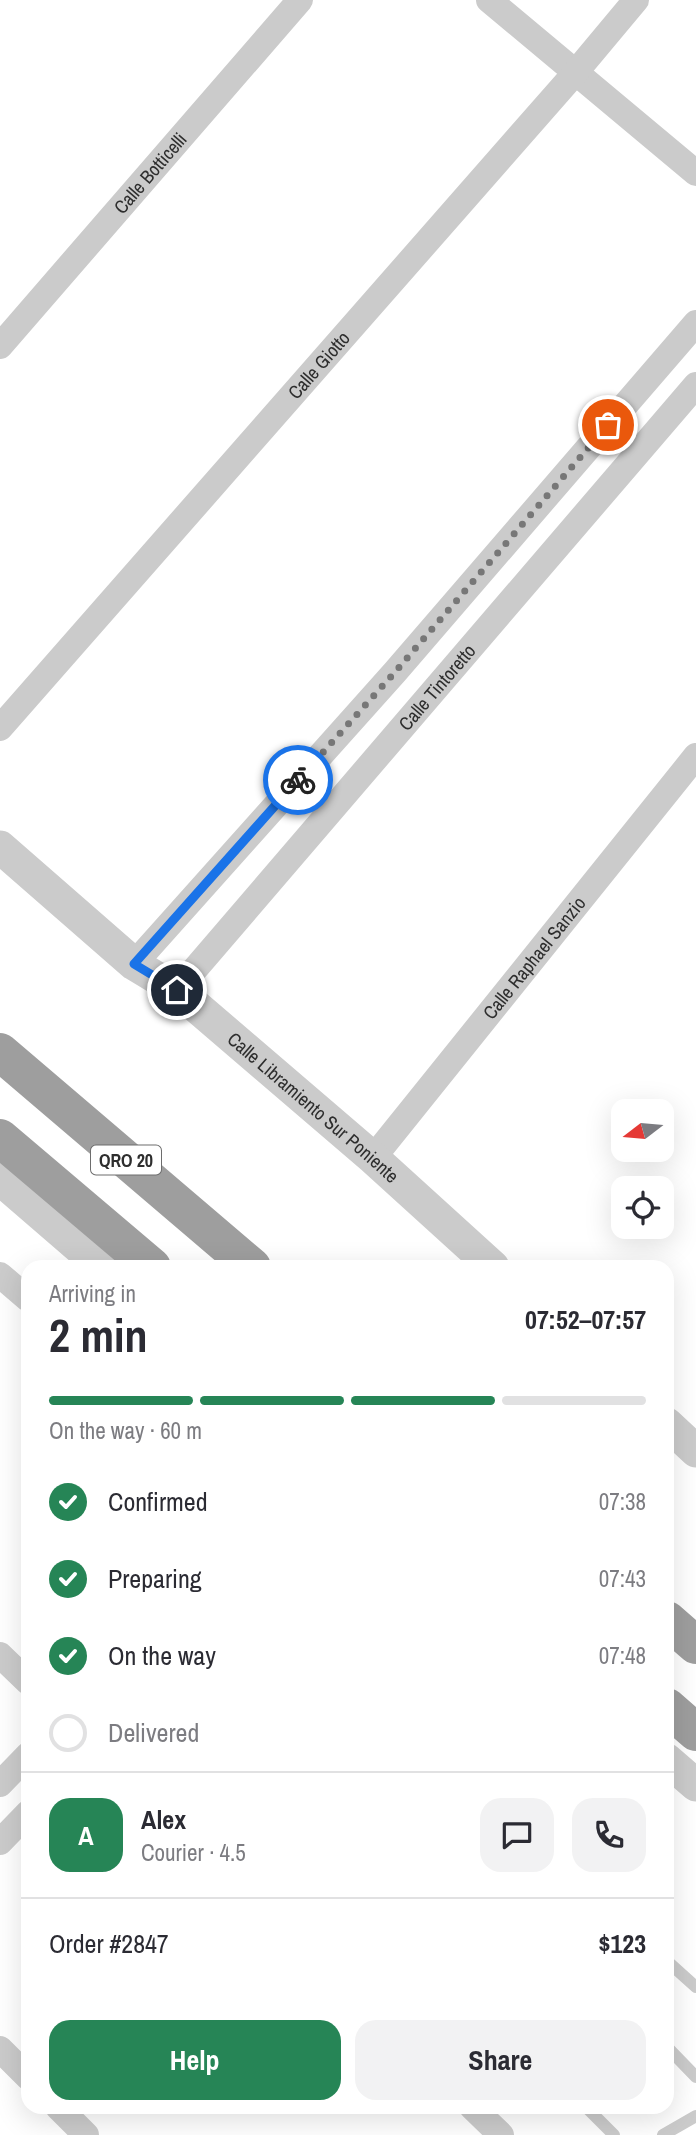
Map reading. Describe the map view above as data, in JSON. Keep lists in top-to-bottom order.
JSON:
{
  "streets": {
    "highway": ["QRO 20"],
    "street": [
      "Calle Botticelli",
      "Calle Giotto",
      "Calle Tintoretto",
      "Calle Raphael Sanzio",
      "Calle Libramiento Sur Poniente"
    ]
  },
  "crossings": [
    ["Calle Tintoretto", "Calle Libramiento Sur Poniente"],
    ["Calle Raphael Sanzio", "Calle Libramiento Sur Poniente"]
  ],
  "north": "left",
  "page": {
    "heading": ["2 min", "Arriving in", "07:52–07:57"],
    "panel": [
      "Alex",
      "Courier · 4.5",
      "Order #2847",
      "$123"
    ],
    "bar": "On the way · 60 m",
    "list": [
      ["Confirmed", "07:38"],
      ["Preparing", "07:43"],
      ["On the way", "07:48"],
      "Delivered"
    ],
    "round": "A",
    "buttons": ["Help", "Share"]
  }
}
